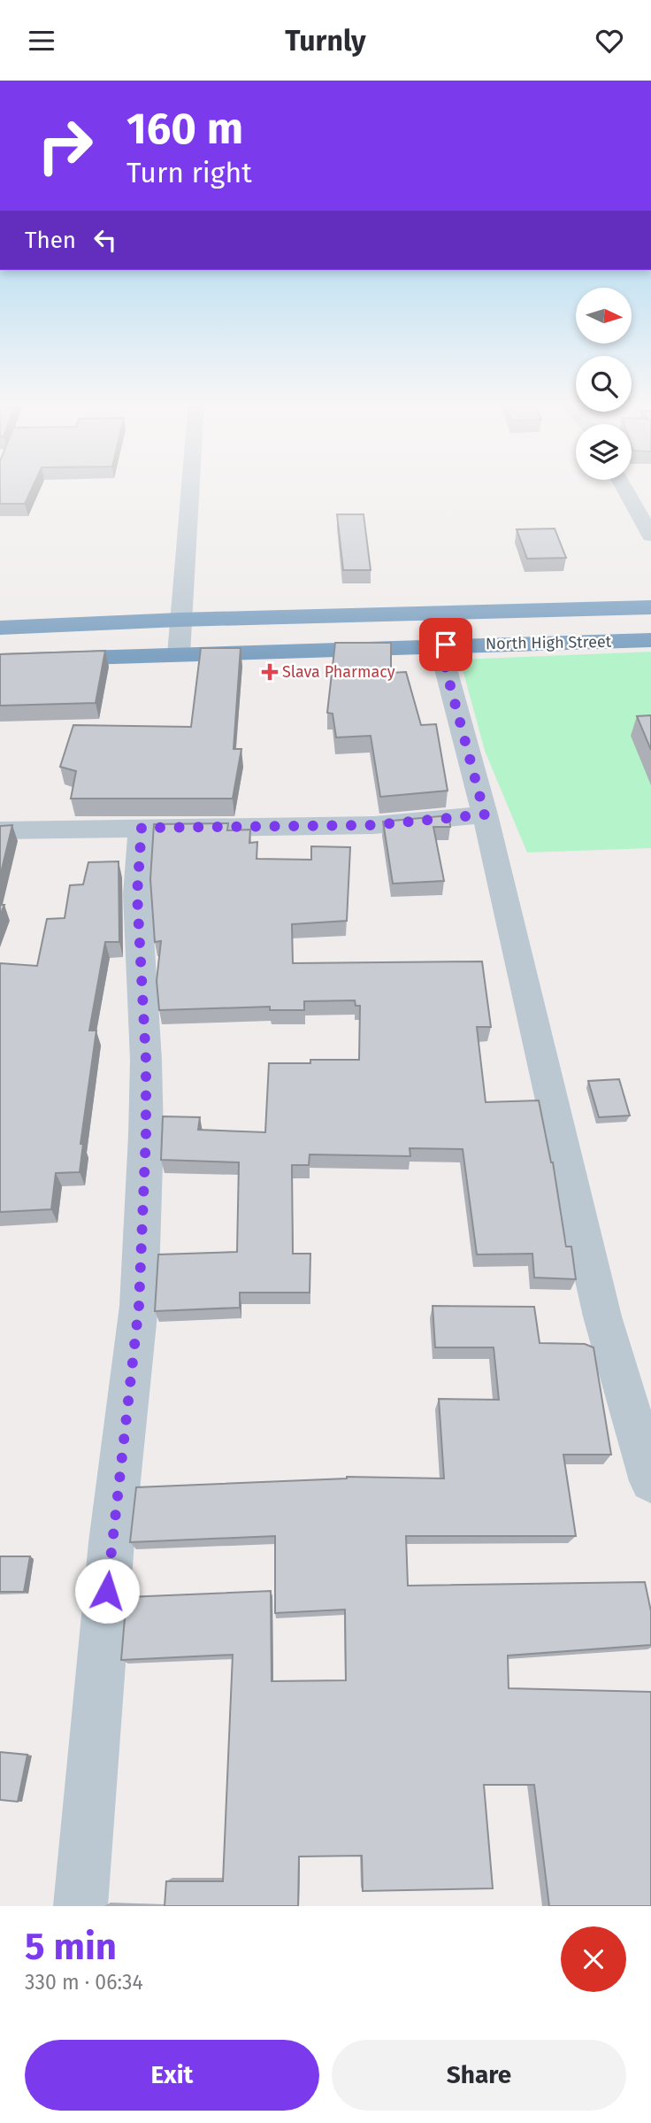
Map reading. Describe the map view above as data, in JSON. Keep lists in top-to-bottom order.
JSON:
{
  "streets": {
    "highway": ["North High Street"]
  },
  "places": {
    "health": ["Slava Pharmacy"]
  },
  "north": "right",
  "page": {
    "header": "Turnly",
    "turn": ["160 m", "Turn right"],
    "then": "Then",
    "heading": ["5 min", "330 m · 06:34"],
    "buttons": ["Exit", "Share"]
  }
}
